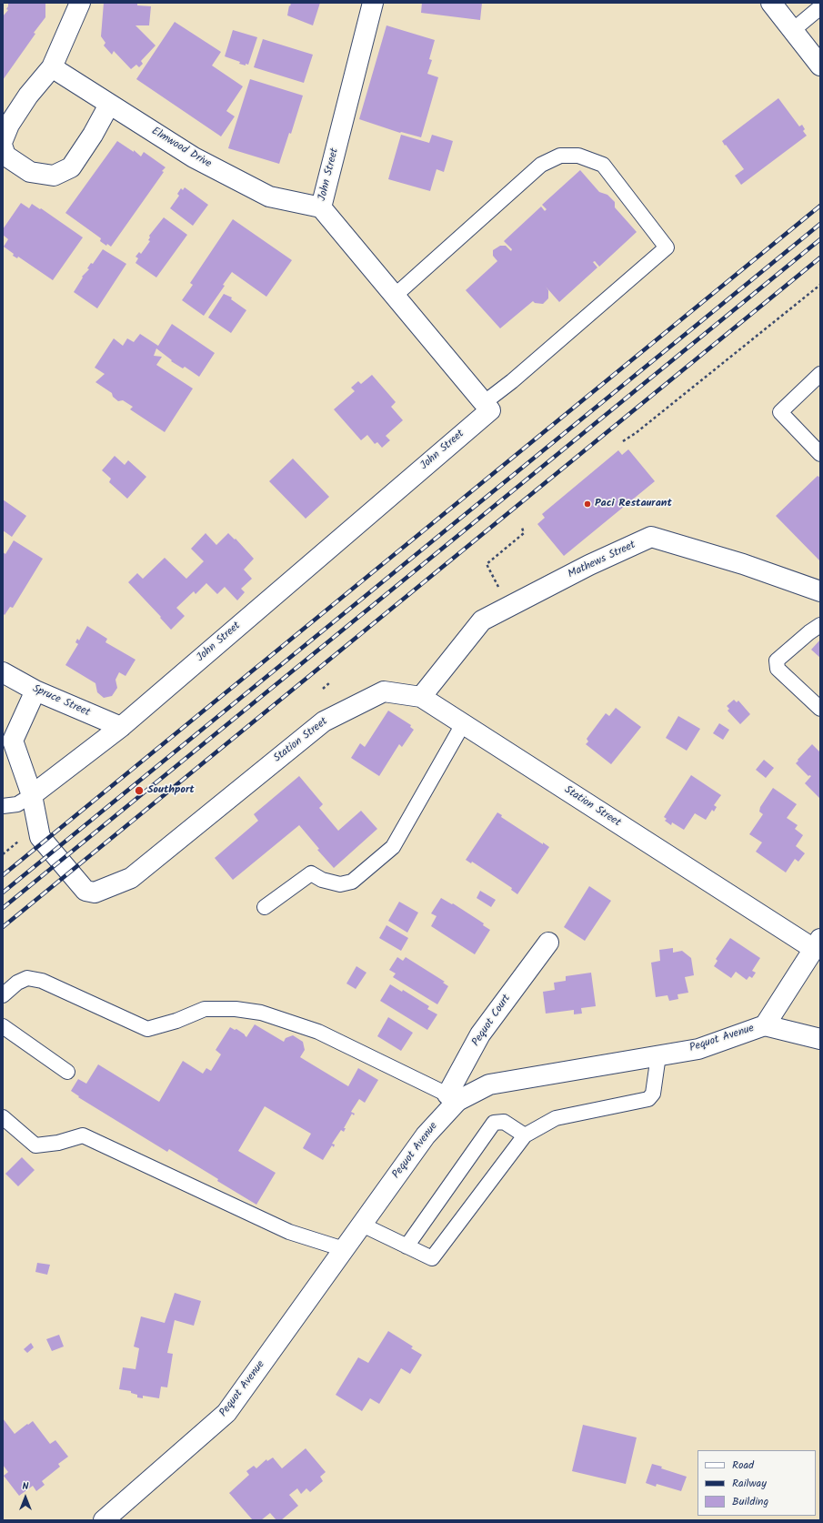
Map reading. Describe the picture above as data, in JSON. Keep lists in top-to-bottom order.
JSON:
{
  "streets": {
    "street": [
      "Elmwood Drive",
      "John Street",
      "Mathews Street",
      "Spruce Street",
      "Station Street",
      "Pequot Court",
      "Pequot Avenue"
    ]
  },
  "crossings": [
    ["Elmwood Drive", "John Street"],
    ["John Street", "Spruce Street"],
    ["John Street", "Station Street"],
    ["Mathews Street", "Station Street"],
    ["Spruce Street", "Station Street"],
    ["Station Street", "Pequot Avenue"],
    ["Pequot Court", "Pequot Avenue"]
  ],
  "places": ["Paci Restaurant", "Southport"],
  "legend": ["Road", "Railway", "Building"],
  "north": "top"
}
